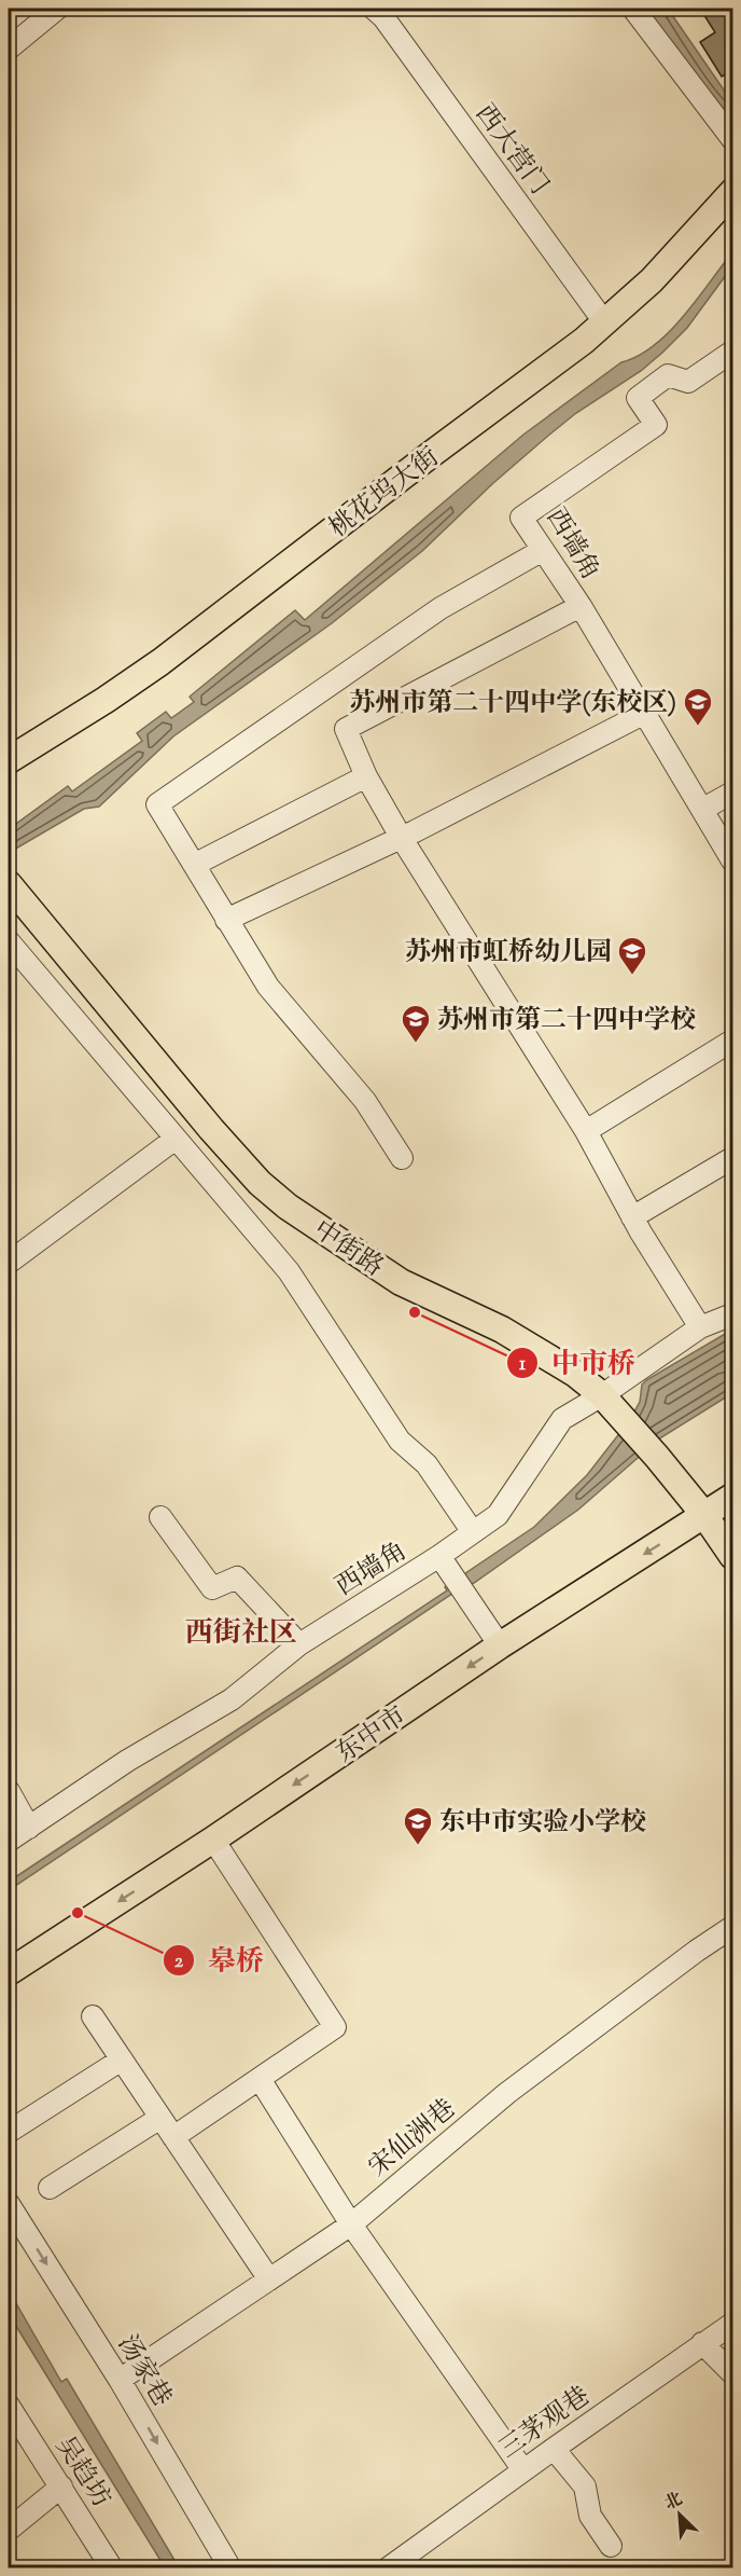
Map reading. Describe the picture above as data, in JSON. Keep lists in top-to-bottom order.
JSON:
{
  "streets": {
    "main road": ["桃花坞大街", "中街路", "东中市"],
    "street": [
      "西大营门",
      "西墙角",
      "宋仙洲巷",
      "汤家巷",
      "三茅观巷",
      "吴趋坊"
    ]
  },
  "crossings": [
    ["西大营门", "桃花坞大街"],
    ["西墙角", "中街路"],
    ["中街路", "东中市"],
    ["宋仙洲巷", "汤家巷"]
  ],
  "one_way": ["东中市"],
  "districts": ["西街社区"],
  "places": {
    "school or university": [
      "苏州市第二十四中学(东校区)",
      "苏州市虹桥幼儿园",
      "苏州市第二十四中学校",
      "东中市实验小学校"
    ],
    "other": ["中市桥", "皋桥"]
  },
  "north": "top left"
}
